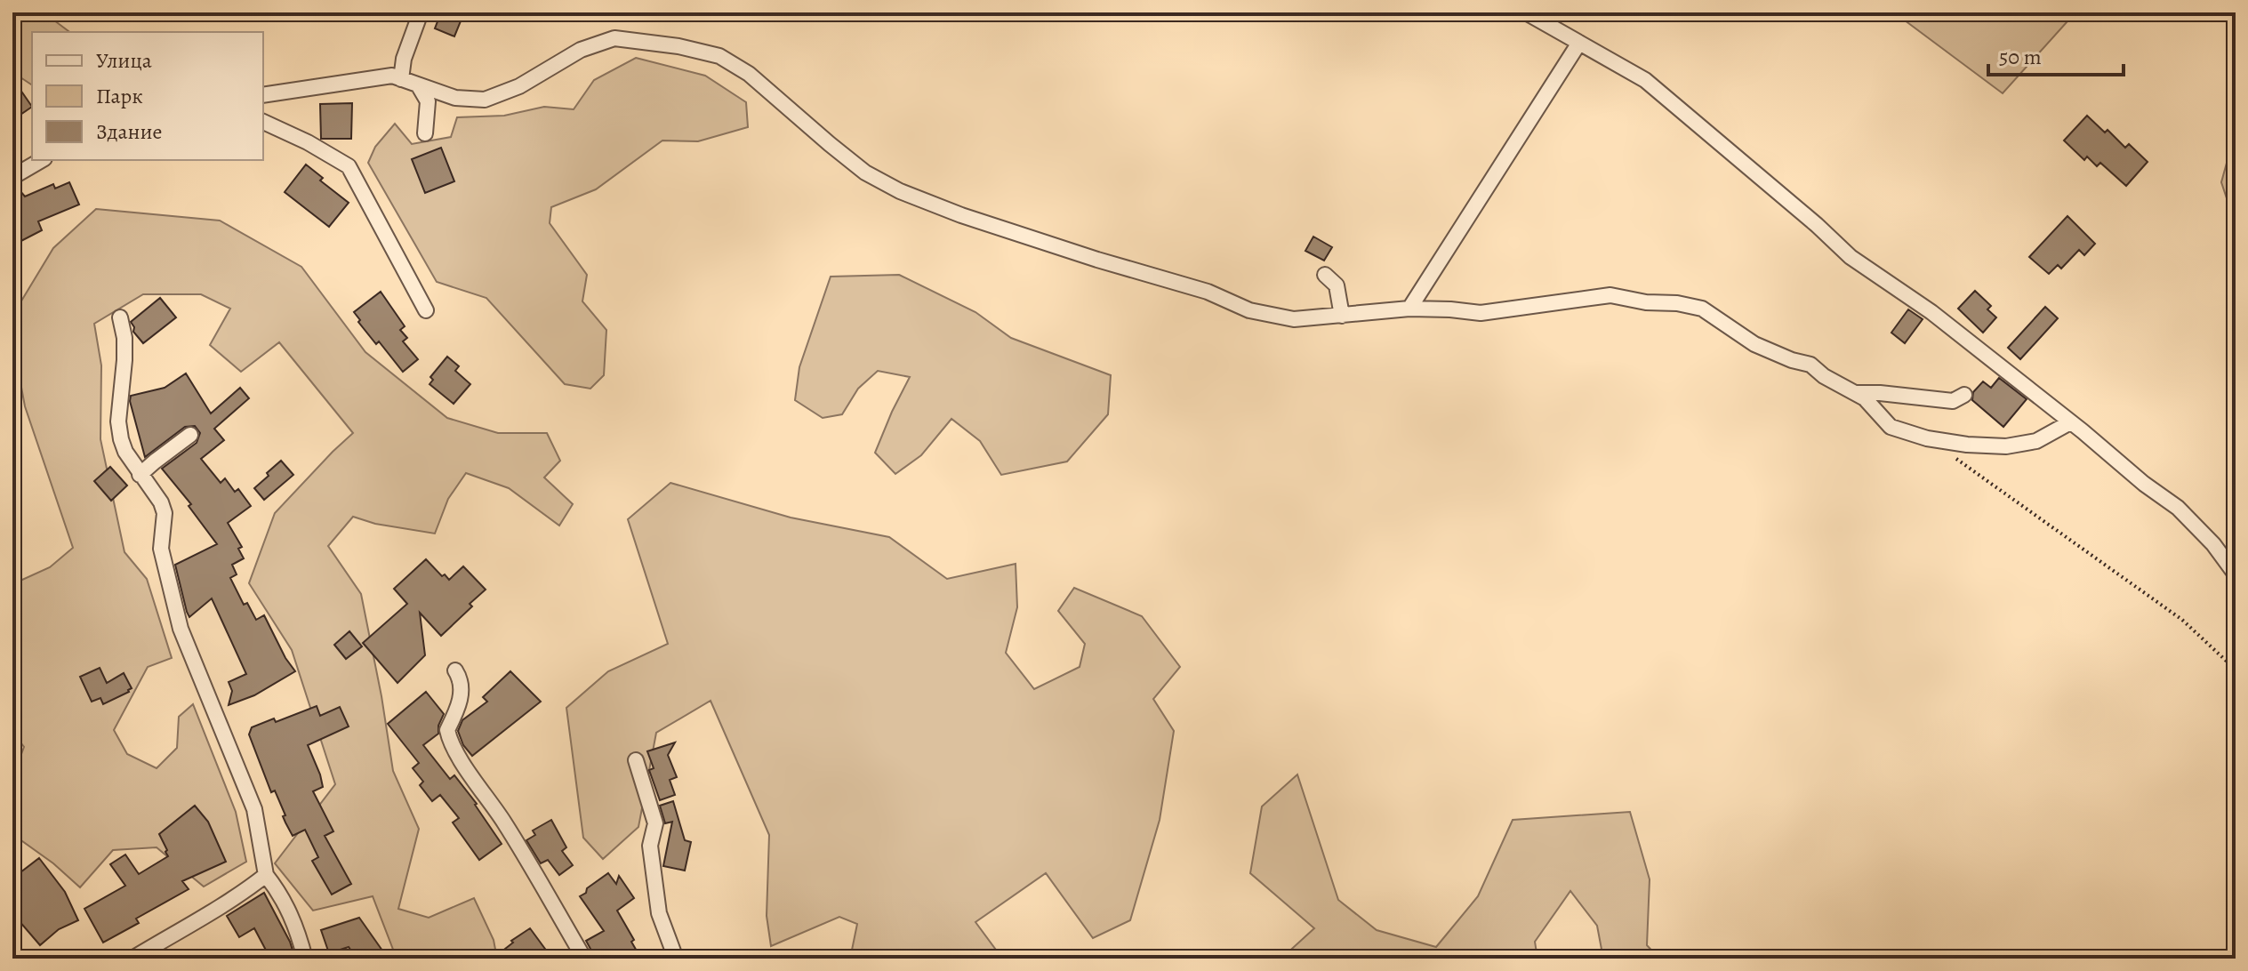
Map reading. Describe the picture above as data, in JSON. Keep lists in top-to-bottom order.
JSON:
{
  "legend": ["Улица", "Парк", "Здание"],
  "scale_bar": "50 m"
}
